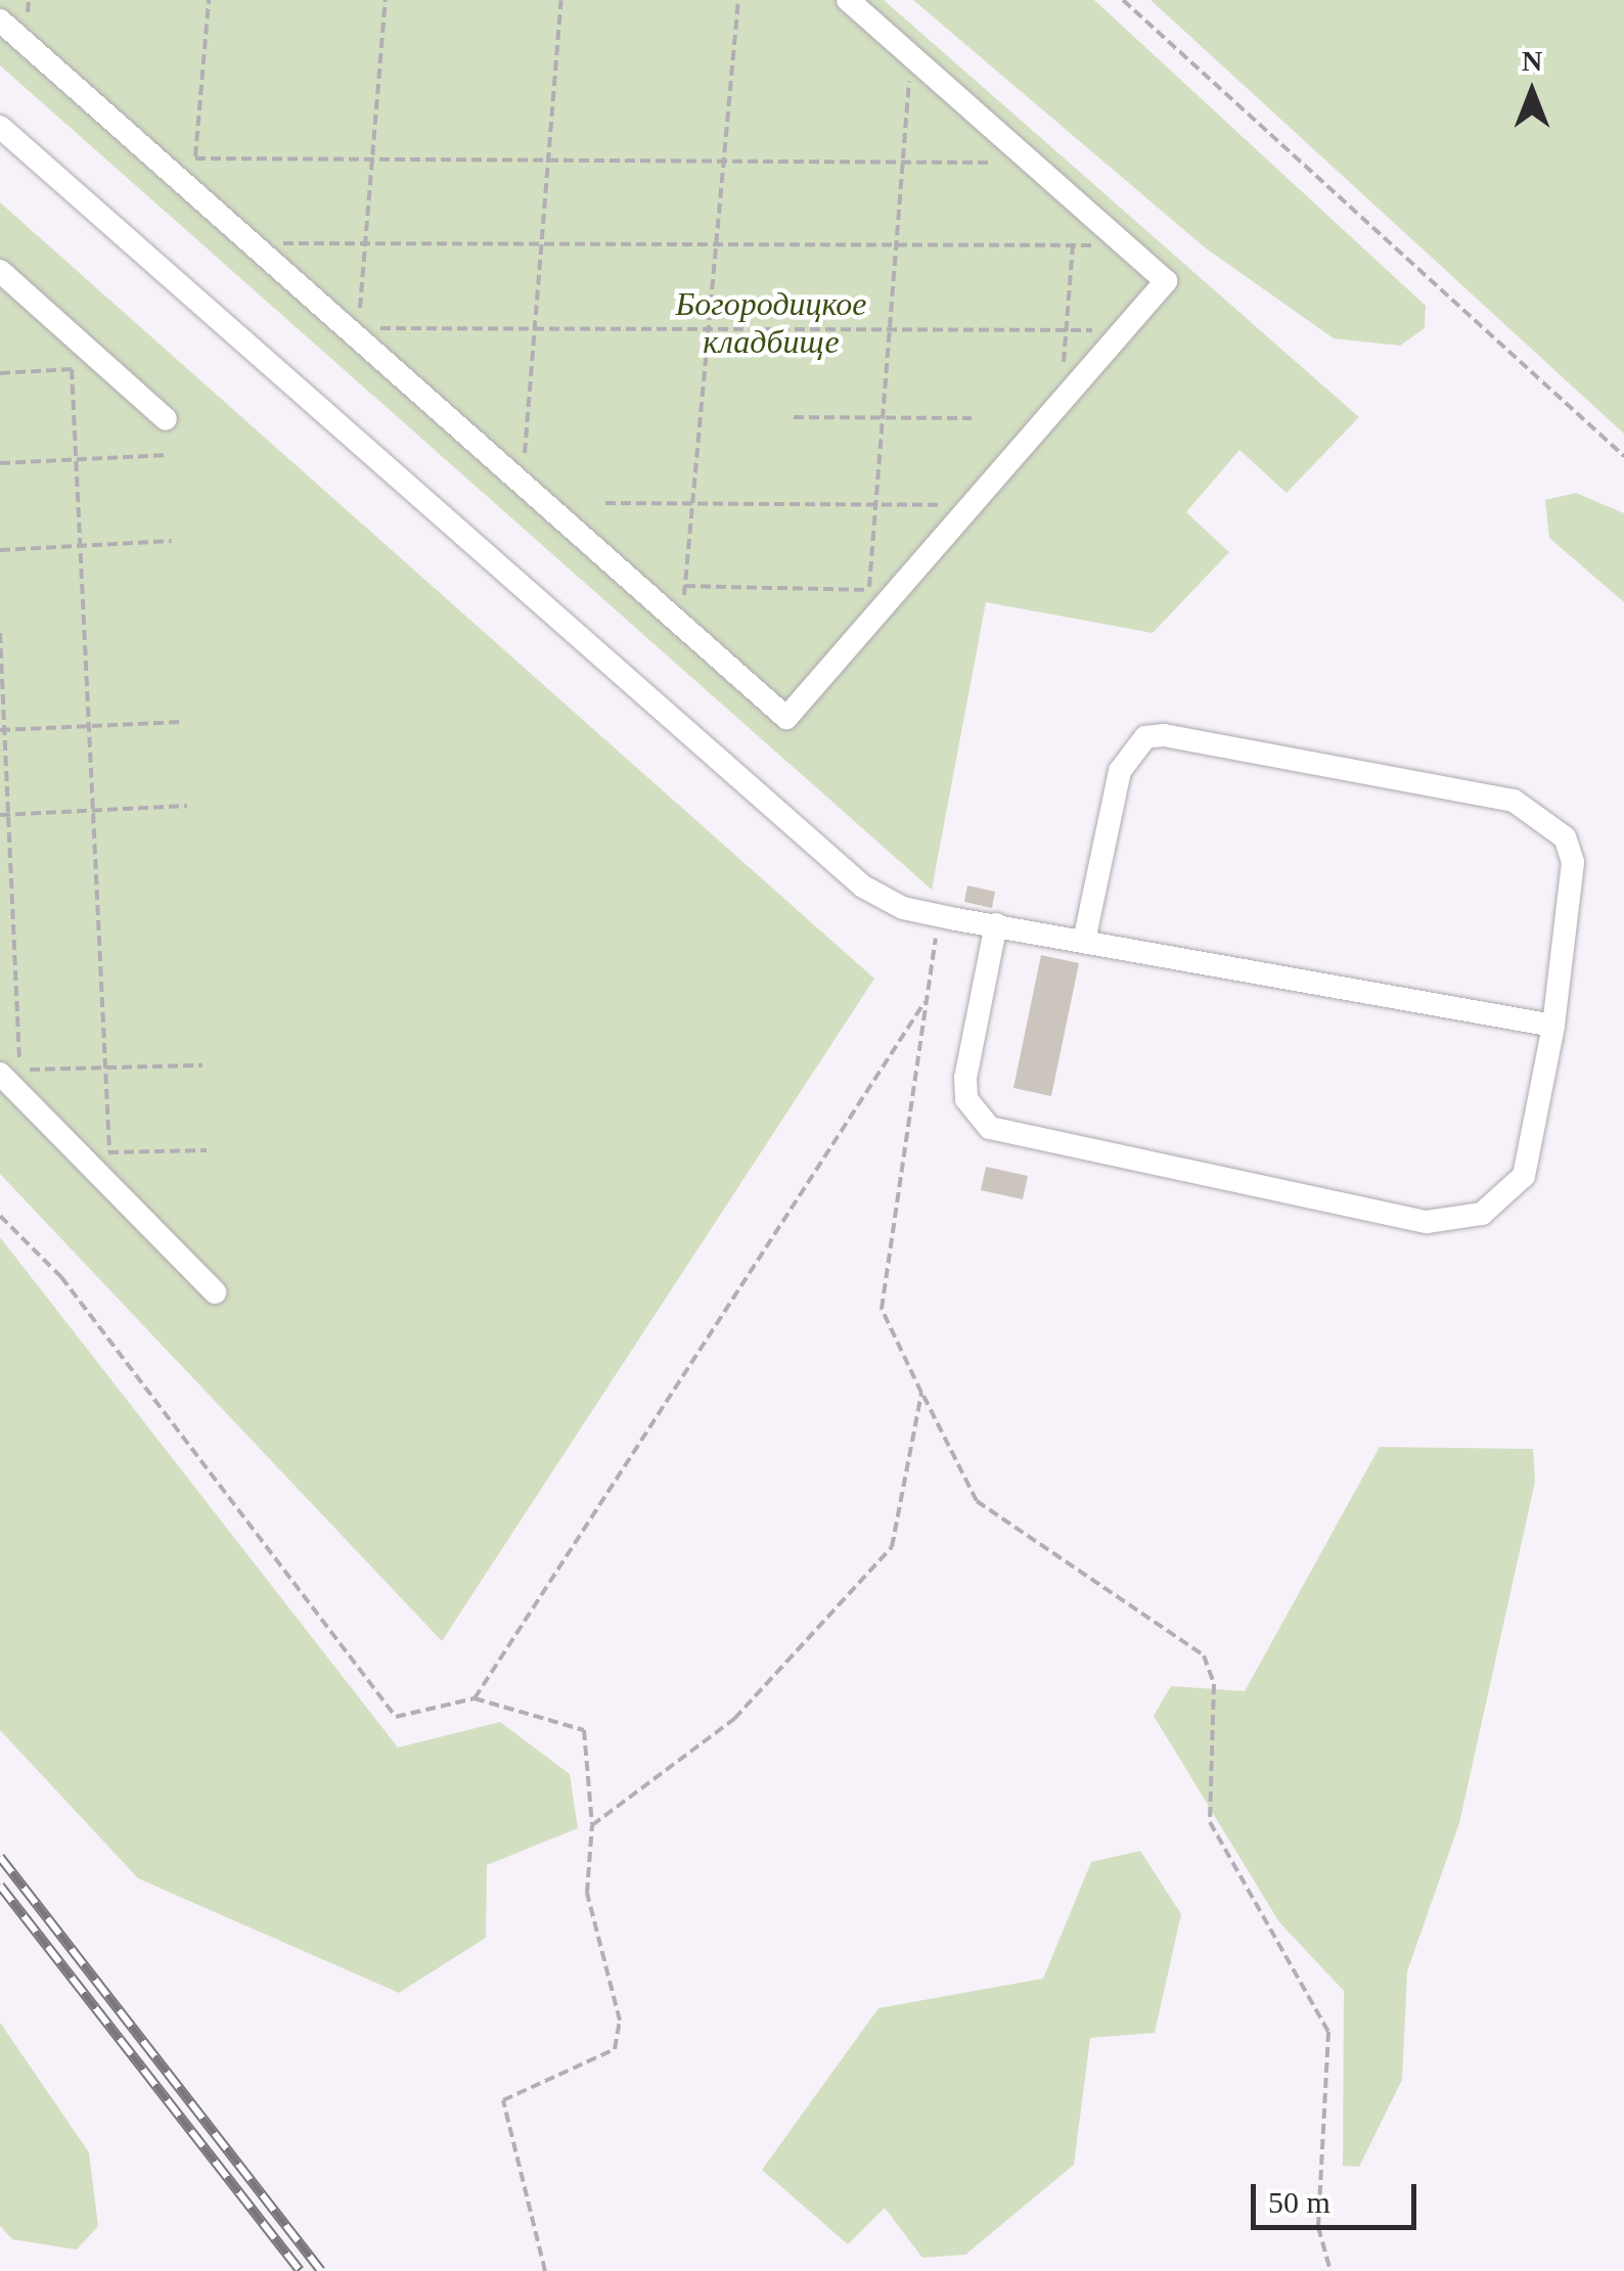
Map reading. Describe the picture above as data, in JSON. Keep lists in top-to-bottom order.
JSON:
{
  "parks": ["Богородицкое кладбище"],
  "scale_bar": "50 m",
  "north": "top"
}
